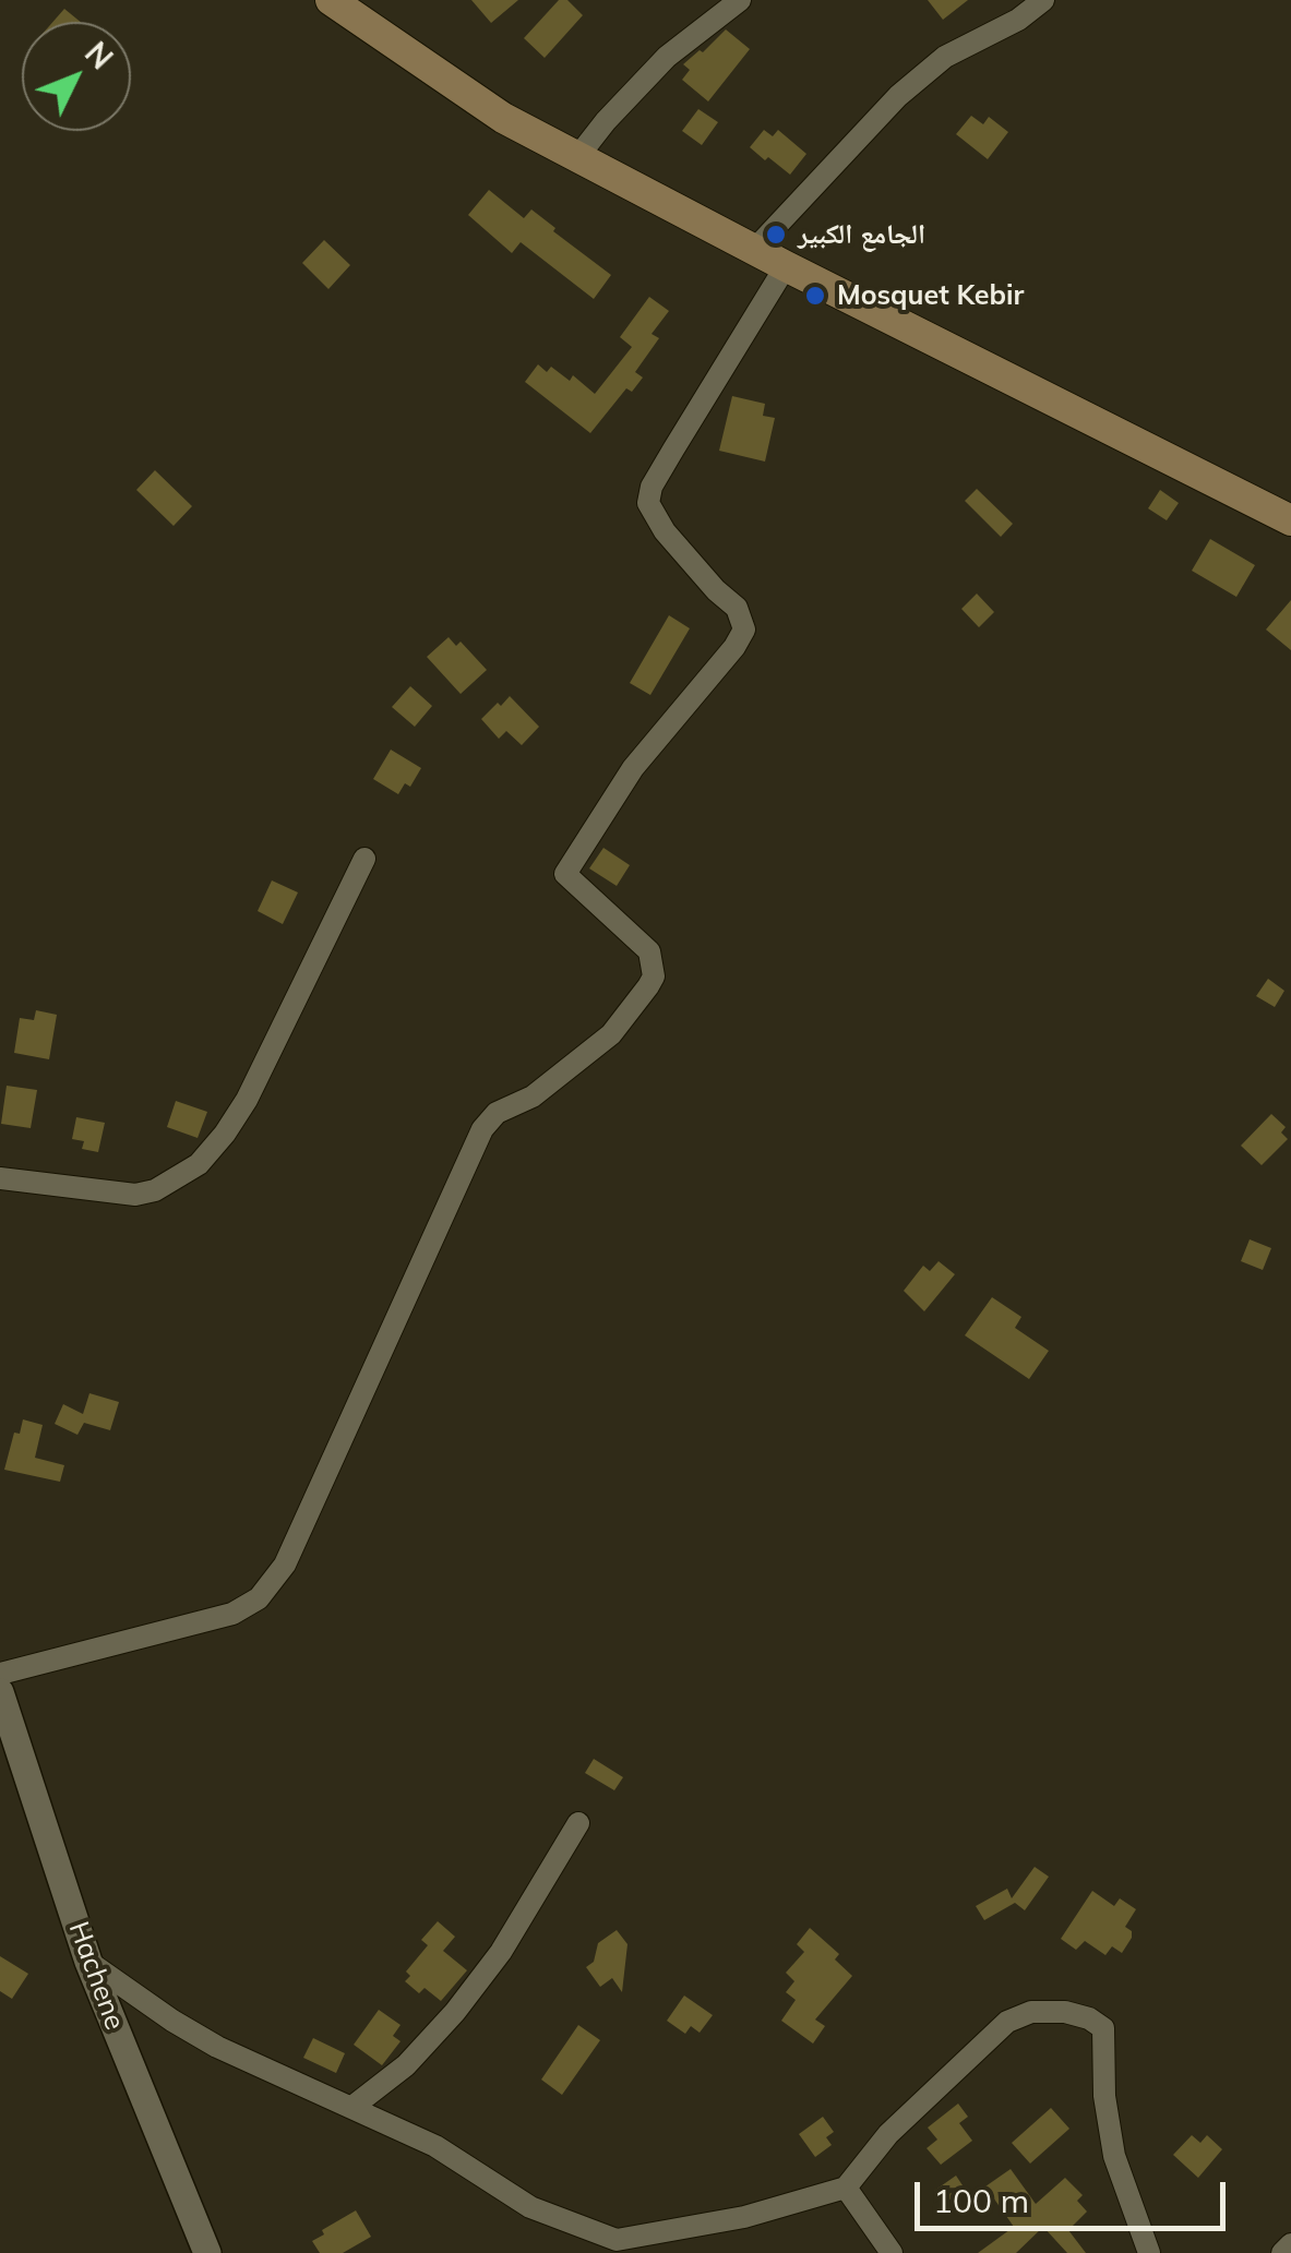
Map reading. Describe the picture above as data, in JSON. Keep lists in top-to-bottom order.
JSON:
{
  "streets": {
    "street": ["Hachene"]
  },
  "places": ["الجامع الكبير", "Mosquet Kebir"],
  "scale_bar": "100 m",
  "north": "top right"
}
